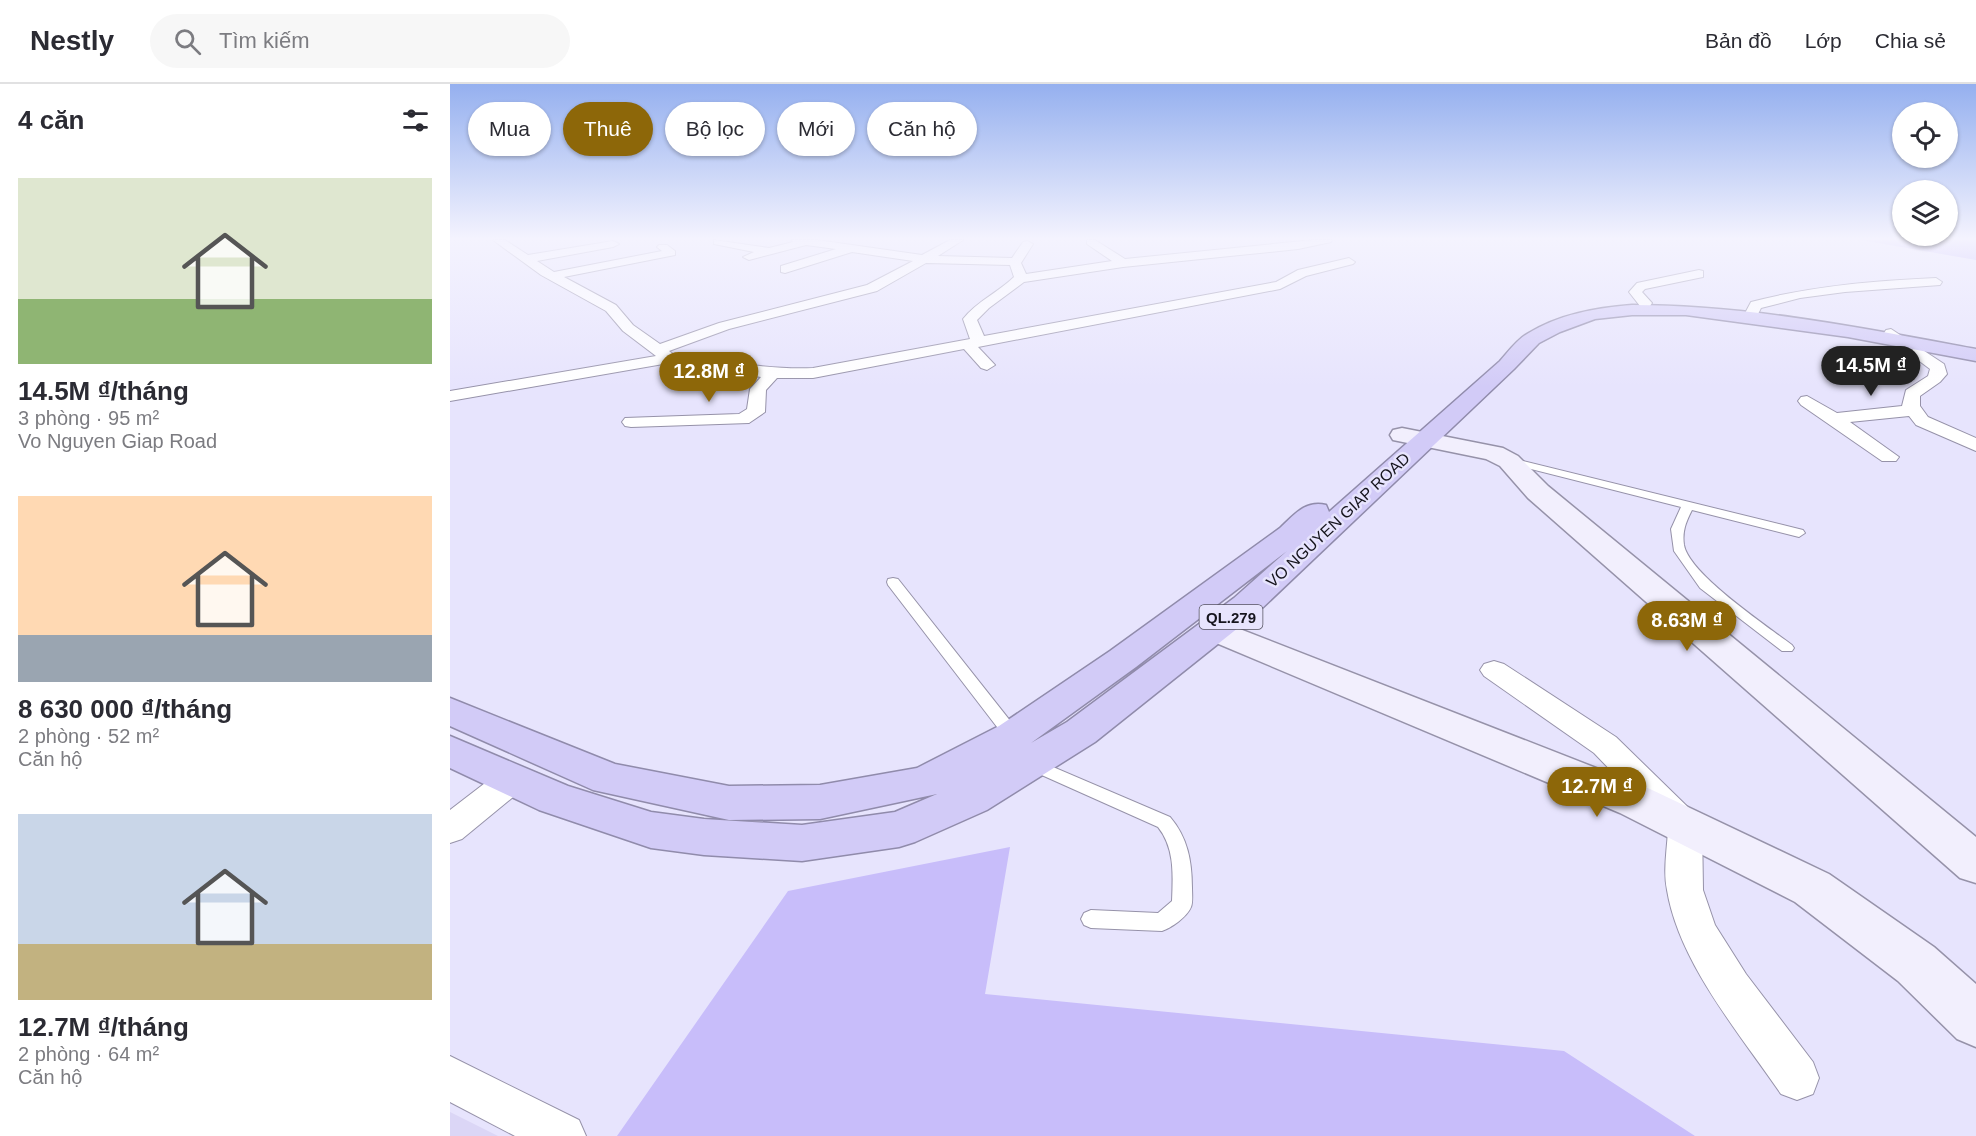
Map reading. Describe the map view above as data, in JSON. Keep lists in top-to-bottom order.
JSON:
{
  "streets": {
    "highway": ["VO NGUYEN GIAP ROAD", "QL.279"]
  },
  "page": {
    "header": "Nestly",
    "search": "Tìm kiếm",
    "nav": ["Bản đồ", "Lớp", "Chia sẻ"],
    "heading": "4 căn",
    "chip": [
      "Mua",
      "Thuê",
      "Bộ lọc",
      "Mới",
      "Căn hộ"
    ],
    "list": [
      {
        "name": "14.5M ₫/tháng",
        "note": "3 phòng · 95 m² · Vo Nguyen Giap Road"
      },
      {
        "name": "8 630 000 ₫/tháng",
        "note": "2 phòng · 52 m² · Căn hộ"
      },
      {
        "name": "12.7M ₫/tháng",
        "note": "2 phòng · 64 m² · Căn hộ"
      }
    ],
    "price": [
      "14.5M ₫",
      "12.8M ₫",
      "8.63M ₫",
      "12.7M ₫"
    ]
  }
}
